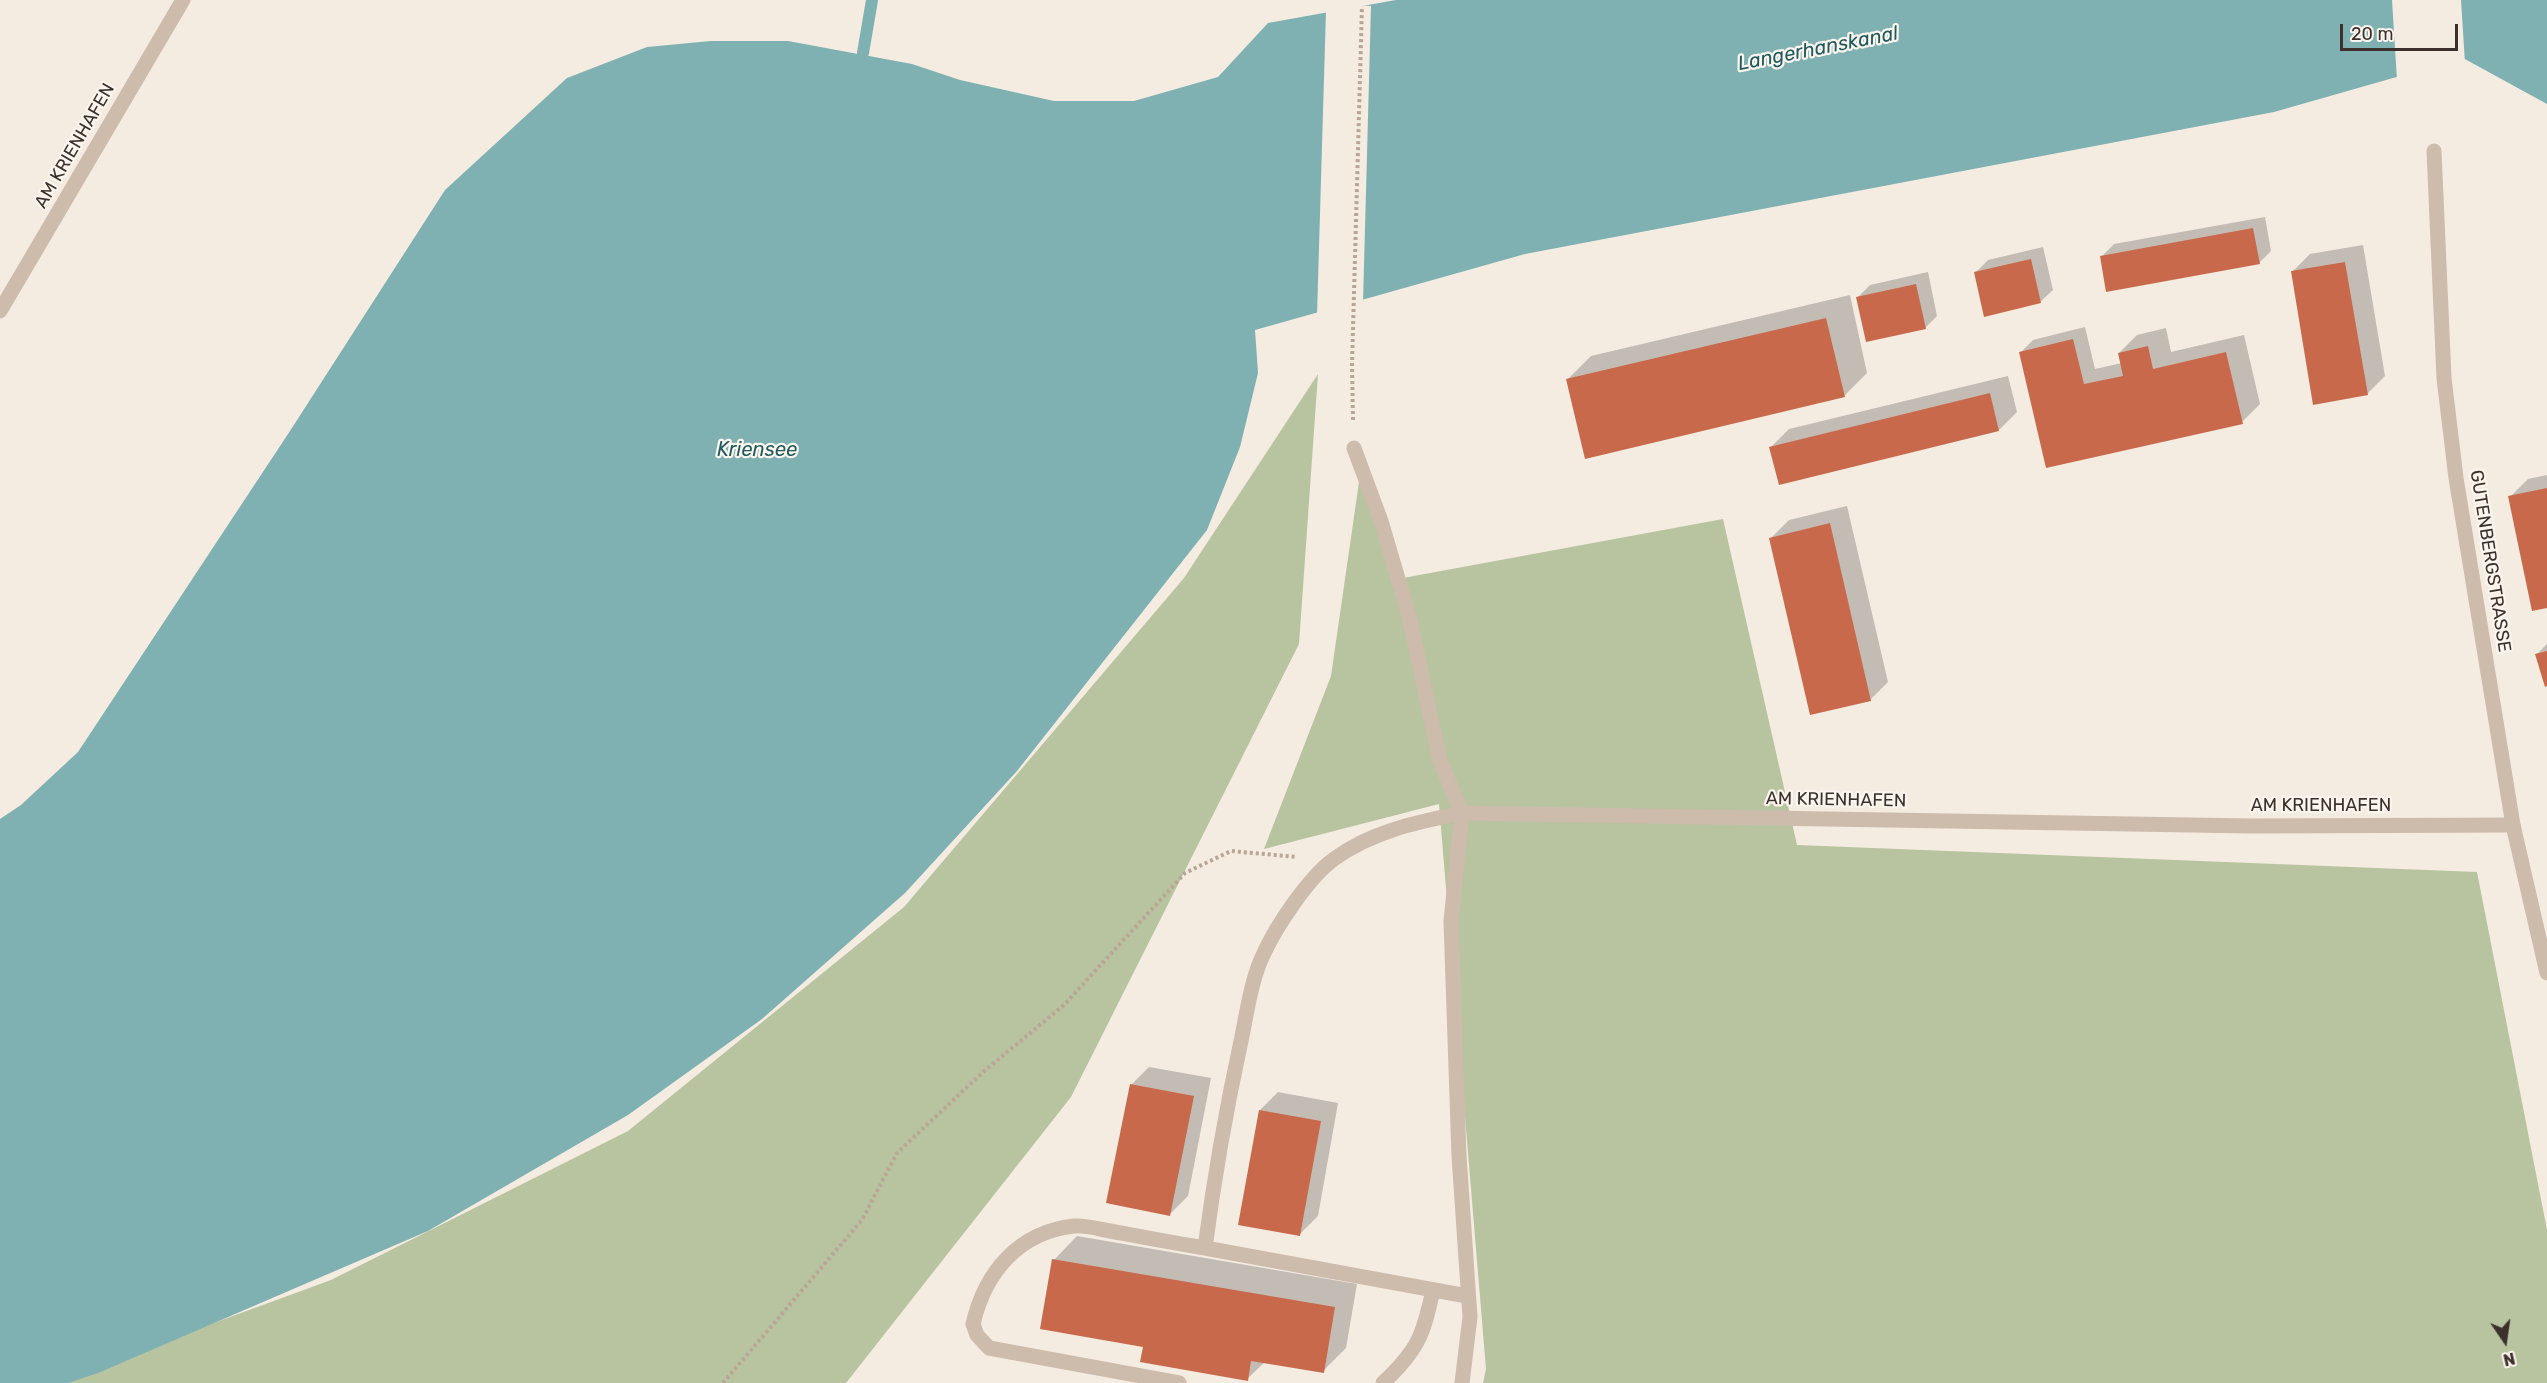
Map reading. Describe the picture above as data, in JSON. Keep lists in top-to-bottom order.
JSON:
{
  "streets": {
    "street": ["AM KRIENHAFEN", "GUTENBERGSTRASSE"]
  },
  "crossings": [
    ["AM KRIENHAFEN", "GUTENBERGSTRASSE"]
  ],
  "water": ["Langerhanskanal", "Kriensee"],
  "scale_bar": "20 m",
  "north": "bottom"
}
